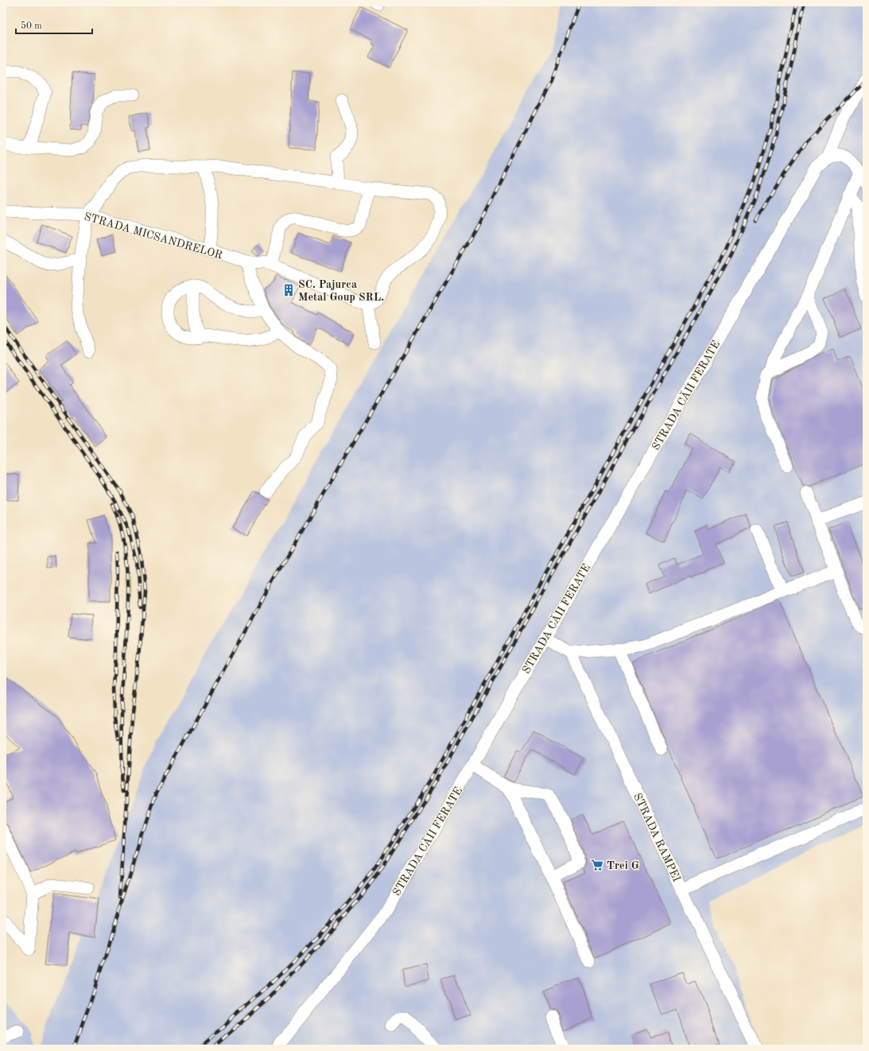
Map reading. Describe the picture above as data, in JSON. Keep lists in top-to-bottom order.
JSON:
{
  "streets": {
    "street": ["STRADA MICSANDRELOR", "STRADA CĂII FERATE", "STRADA RAMPEI"]
  },
  "places": {
    "building": ["SC. Pajurca Metal Goup SRL."],
    "supermarket": ["Trei G"]
  },
  "scale_bar": "50 m"
}
